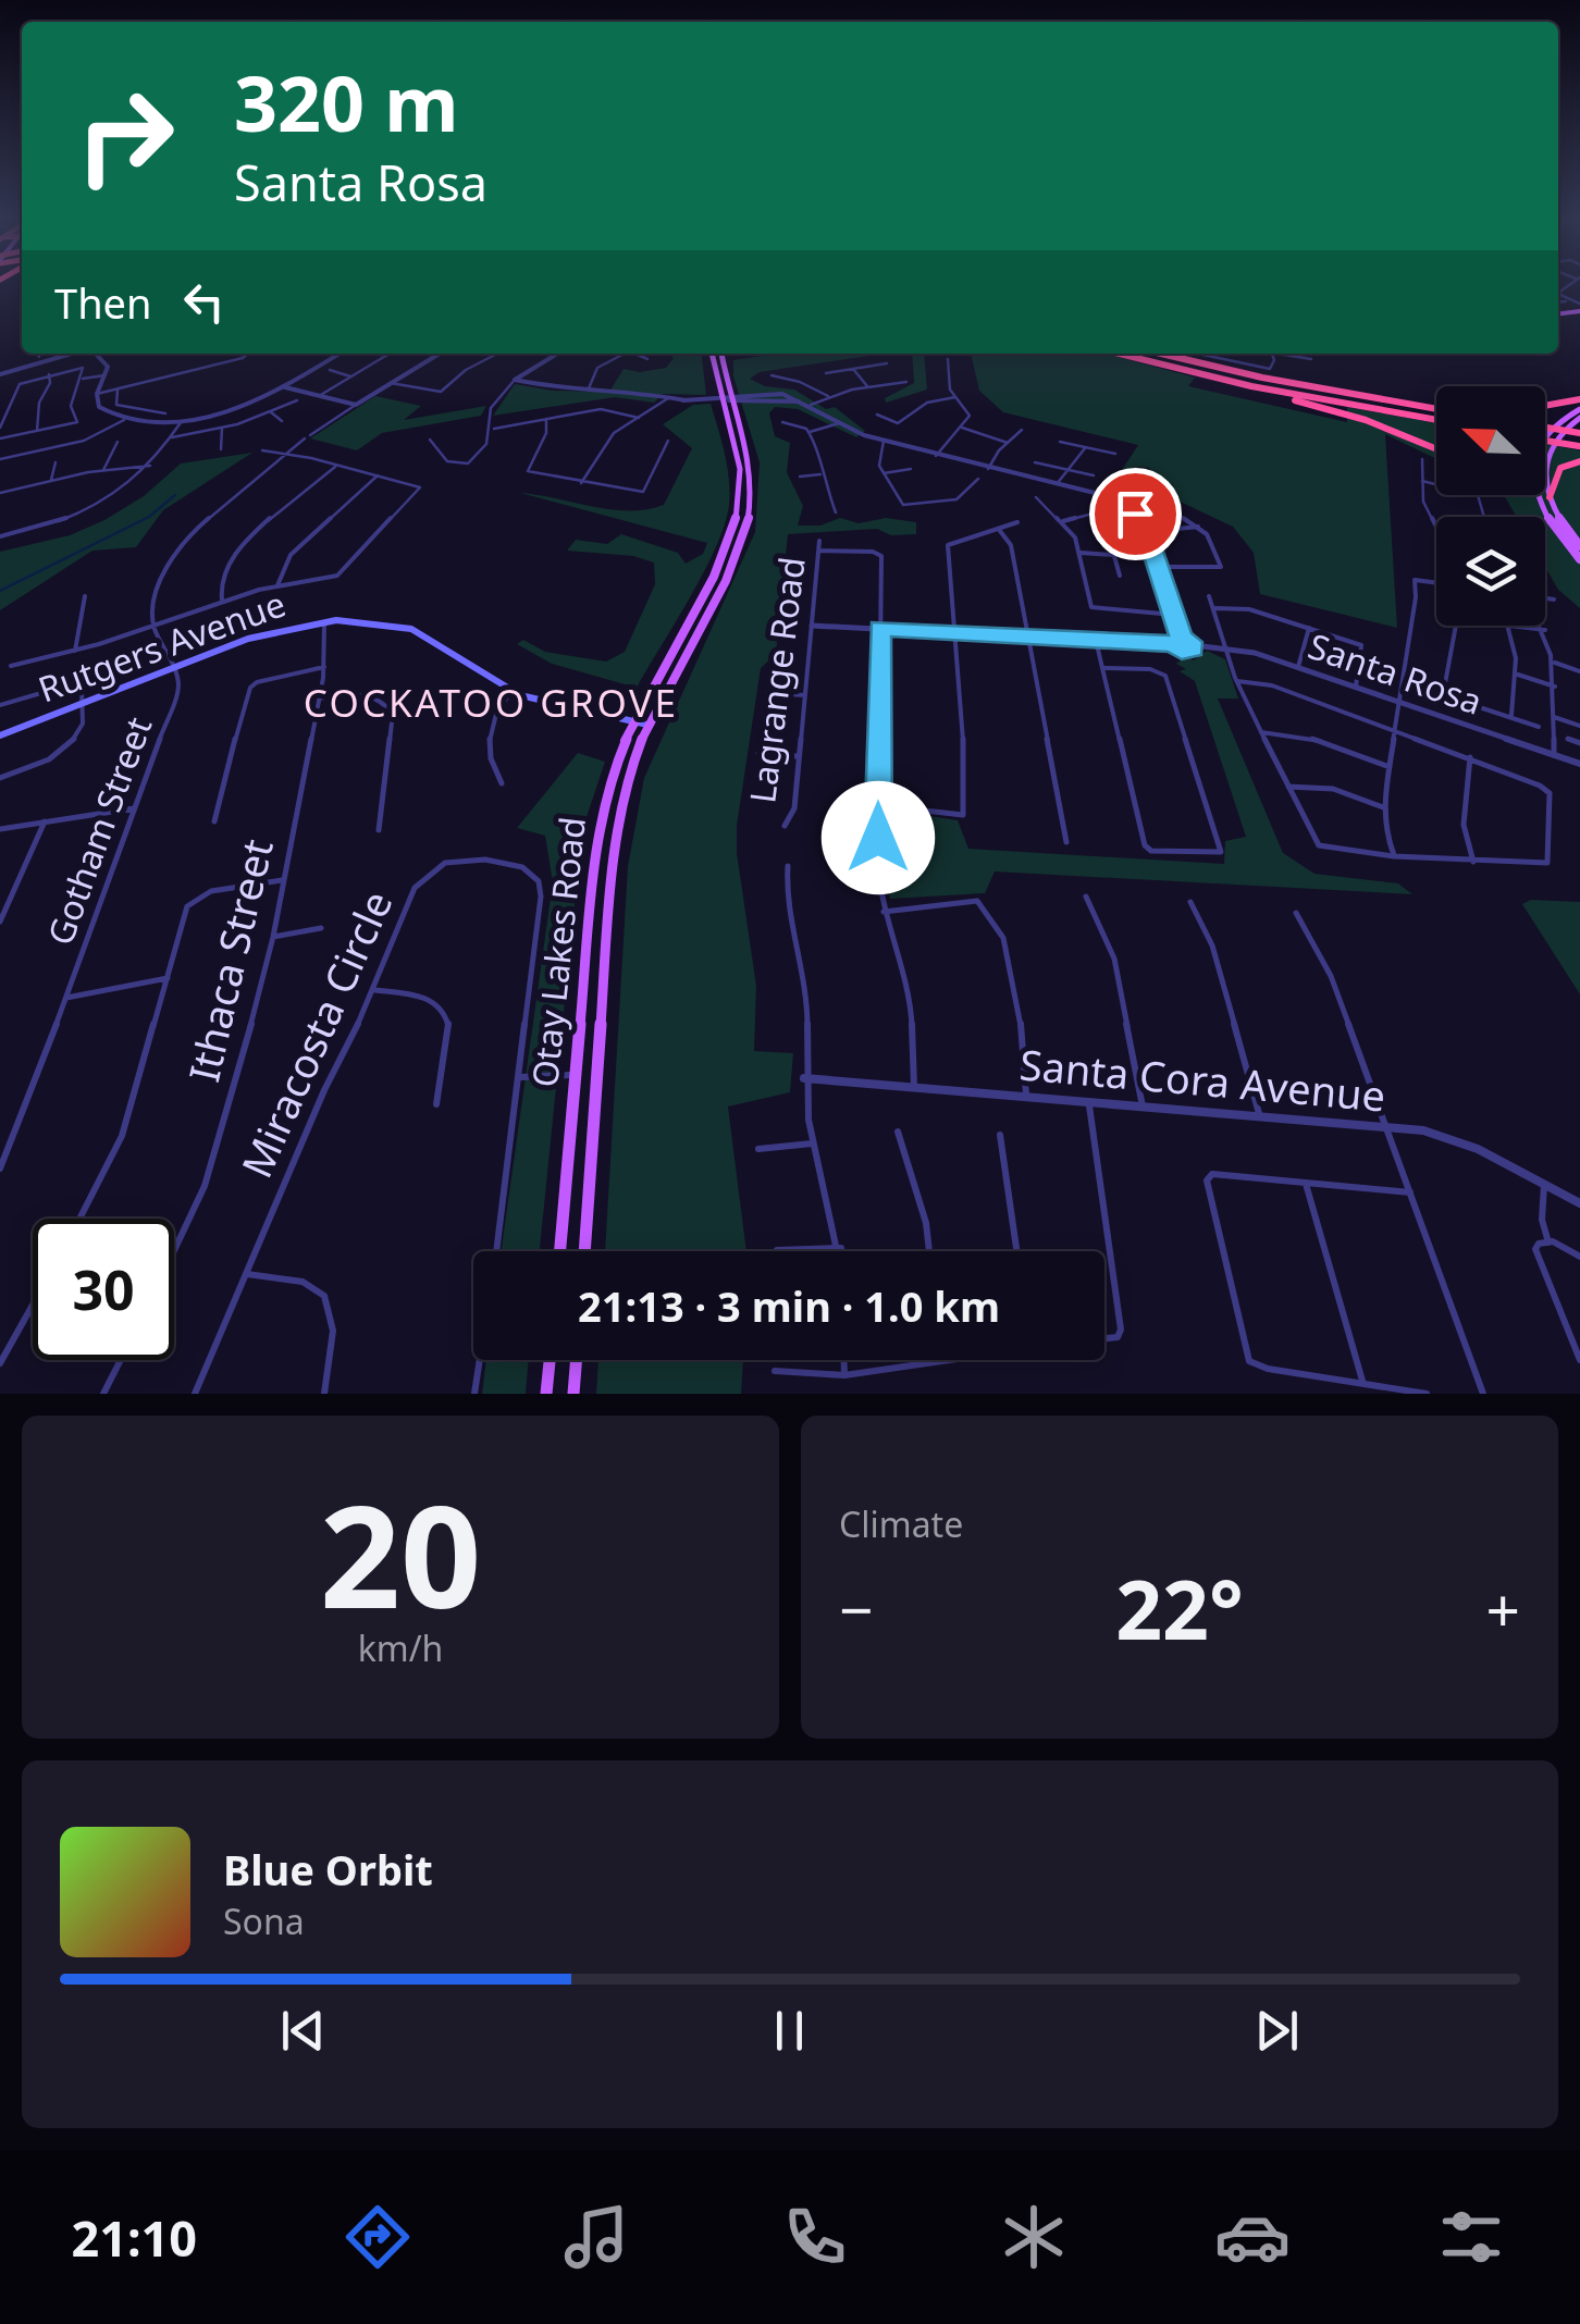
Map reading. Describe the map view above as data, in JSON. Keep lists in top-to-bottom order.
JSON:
{
  "streets": {
    "main road": ["Rutgers Avenue", "Otay Lakes Road"],
    "street": [
      "Santa Rosa",
      "Lagrange Road",
      "Gotham Street",
      "Ithaca Street",
      "Miracosta Circle",
      "Santa Cora Avenue"
    ]
  },
  "crossings": [
    ["Rutgers Avenue", "Gotham Street"],
    ["Rutgers Avenue", "Otay Lakes Road"],
    ["Rutgers Avenue", "Ithaca Street"]
  ],
  "districts": ["COCKATOO GROVE"],
  "north": "top left",
  "page": {
    "turn": ["320 m", "Santa Rosa"],
    "then": "Then",
    "limit": "30",
    "trip": "21:13 · 3 min · 1.0 km",
    "tile": [
      ["20", "km/h"],
      "Climate"
    ],
    "heat": ["−", "22°", "+"],
    "song": ["Blue Orbit", "Sona"],
    "tabs": "21:10"
  }
}
